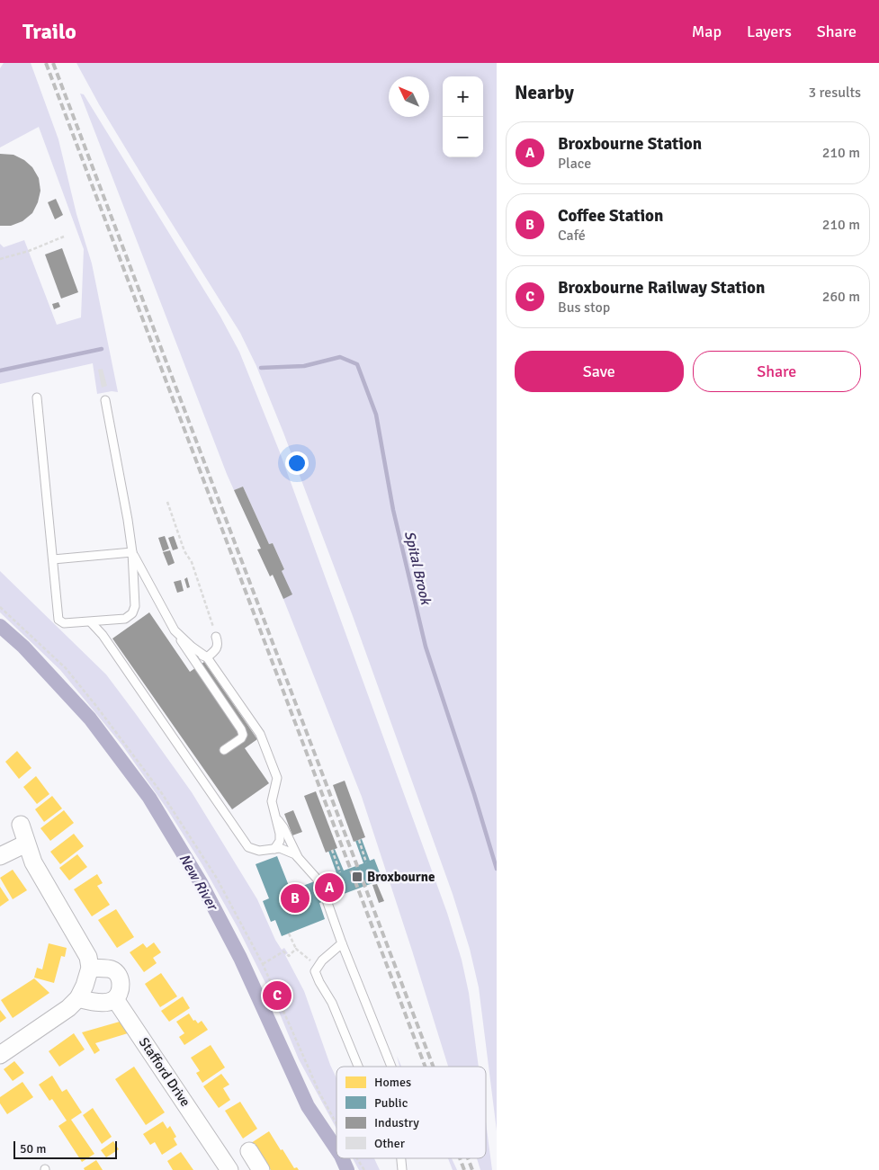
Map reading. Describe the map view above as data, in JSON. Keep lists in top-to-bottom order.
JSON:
{
  "streets": {
    "street": ["Stafford Drive"]
  },
  "water": ["Spital Brook", "New River"],
  "places": {
    "transit": ["Broxbourne"]
  },
  "legend": [
    "Homes",
    "Public",
    "Industry",
    "Other"
  ],
  "scale_bar": "50 m",
  "north": "top left",
  "page": {
    "header": "Trailo",
    "nav": ["Map", "Layers", "Share"],
    "heading": ["Nearby", "3 results"],
    "map_buttons": ["+", "−"],
    "list": [
      {
        "mark": "A",
        "name": "Broxbourne Station",
        "note": "Place",
        "value": "210 m"
      },
      {
        "mark": "B",
        "name": "Coffee Station",
        "note": "Café",
        "value": "210 m"
      },
      {
        "mark": "C",
        "name": "Broxbourne Railway Station",
        "note": "Bus stop",
        "value": "260 m"
      }
    ],
    "buttons": ["Save", "Share"],
    "pins": ["A", "B", "C"],
    "scale": "50 m"
  }
}
